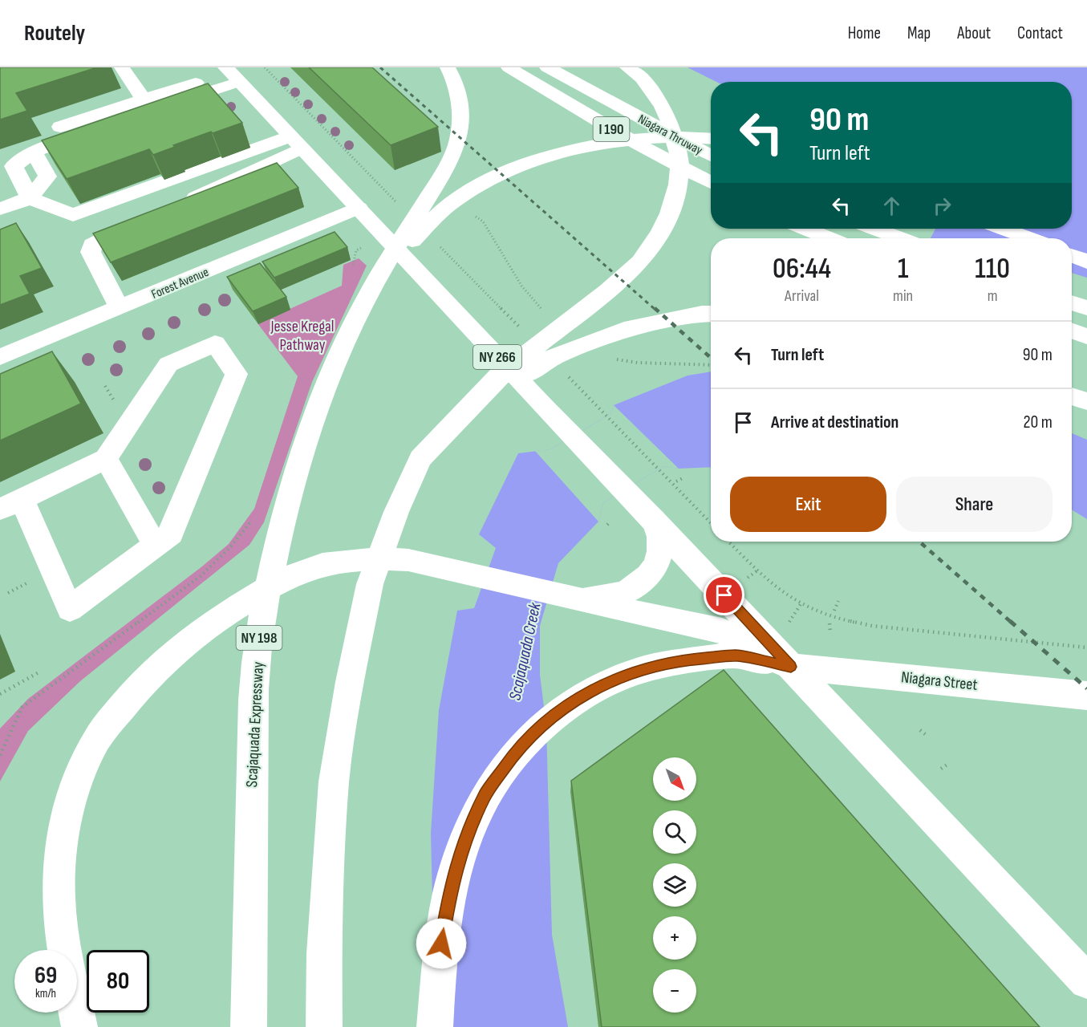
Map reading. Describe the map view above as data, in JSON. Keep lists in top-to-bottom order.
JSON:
{
  "streets": {
    "main road": [
      "I 190",
      "Niagara Thruway",
      "Forest Avenue",
      "NY 266",
      "NY 198",
      "Niagara Street",
      "Scajaquada Expressway"
    ]
  },
  "crossings": [
    ["Forest Avenue", "NY 266"],
    ["NY 266", "Niagara Street"]
  ],
  "water": ["Scajaquada Creek"],
  "parks": ["Jesse Kregal Pathway"],
  "north": "bottom right",
  "page": {
    "header": "Routely",
    "nav": [
      "Home",
      "Map",
      "About",
      "Contact"
    ],
    "turn": ["90 m", "Turn left"],
    "eta": [
      "06:44",
      "Arrival",
      "1",
      "min",
      "110",
      "m"
    ],
    "list": [
      {
        "name": "Turn left",
        "value": "90 m"
      },
      {
        "name": "Arrive at destination",
        "value": "20 m"
      }
    ],
    "buttons": ["Exit", "Share"],
    "map_buttons": ["+", "−"],
    "speed": "69 km/h",
    "limit": "80"
  }
}
